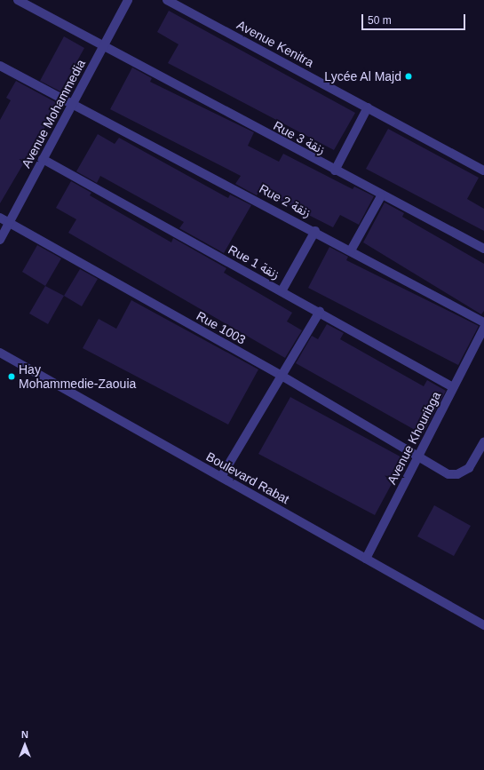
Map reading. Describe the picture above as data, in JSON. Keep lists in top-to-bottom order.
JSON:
{
  "streets": {
    "street": [
      "Avenue Kenitra",
      "Avenue Mohammedia",
      "Rue 3 زنقة",
      "Rue 2 زنقة",
      "Rue 1 زنقة",
      "Rue 1003",
      "Avenue Khouribga",
      "Boulevard Rabat"
    ]
  },
  "crossings": [
    ["Avenue Mohammedia", "Rue 3 زنقة"],
    ["Avenue Mohammedia", "Rue 2 زنقة"],
    ["Avenue Mohammedia", "Rue 1 زنقة"],
    ["Avenue Mohammedia", "Rue 1003"],
    ["Rue 1 زنقة", "Avenue Khouribga"],
    ["Rue 1003", "Avenue Khouribga"],
    ["Avenue Khouribga", "Boulevard Rabat"]
  ],
  "places": ["Lycée Al Majd", "Hay Mohammedie-Zaouia"],
  "scale_bar": "50 m",
  "north": "top"
}
